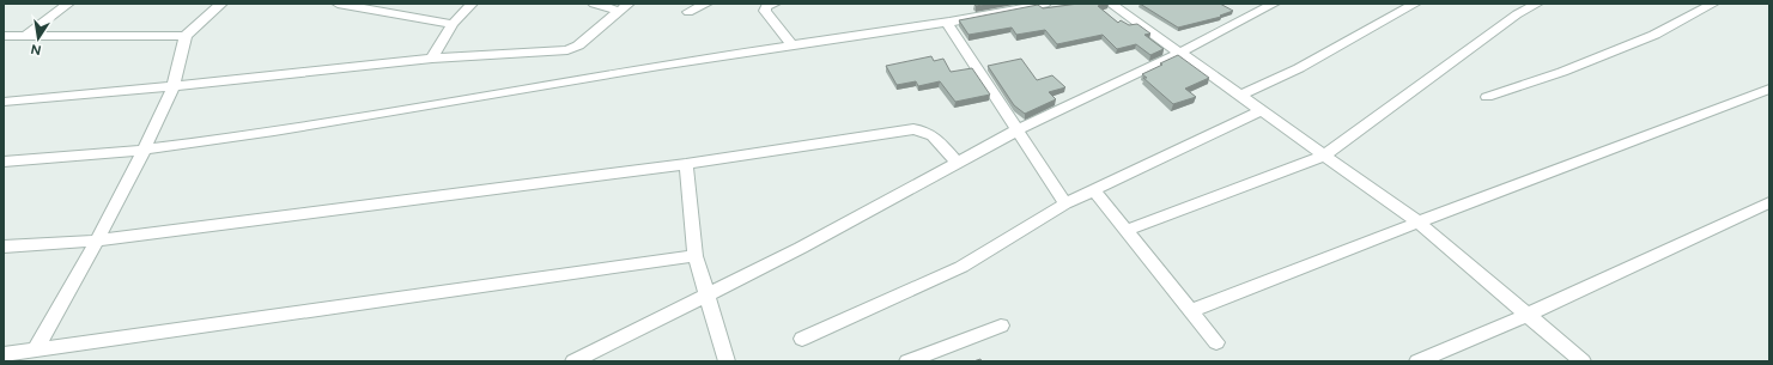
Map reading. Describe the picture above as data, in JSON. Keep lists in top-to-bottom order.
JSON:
{
  "north": "bottom"
}
